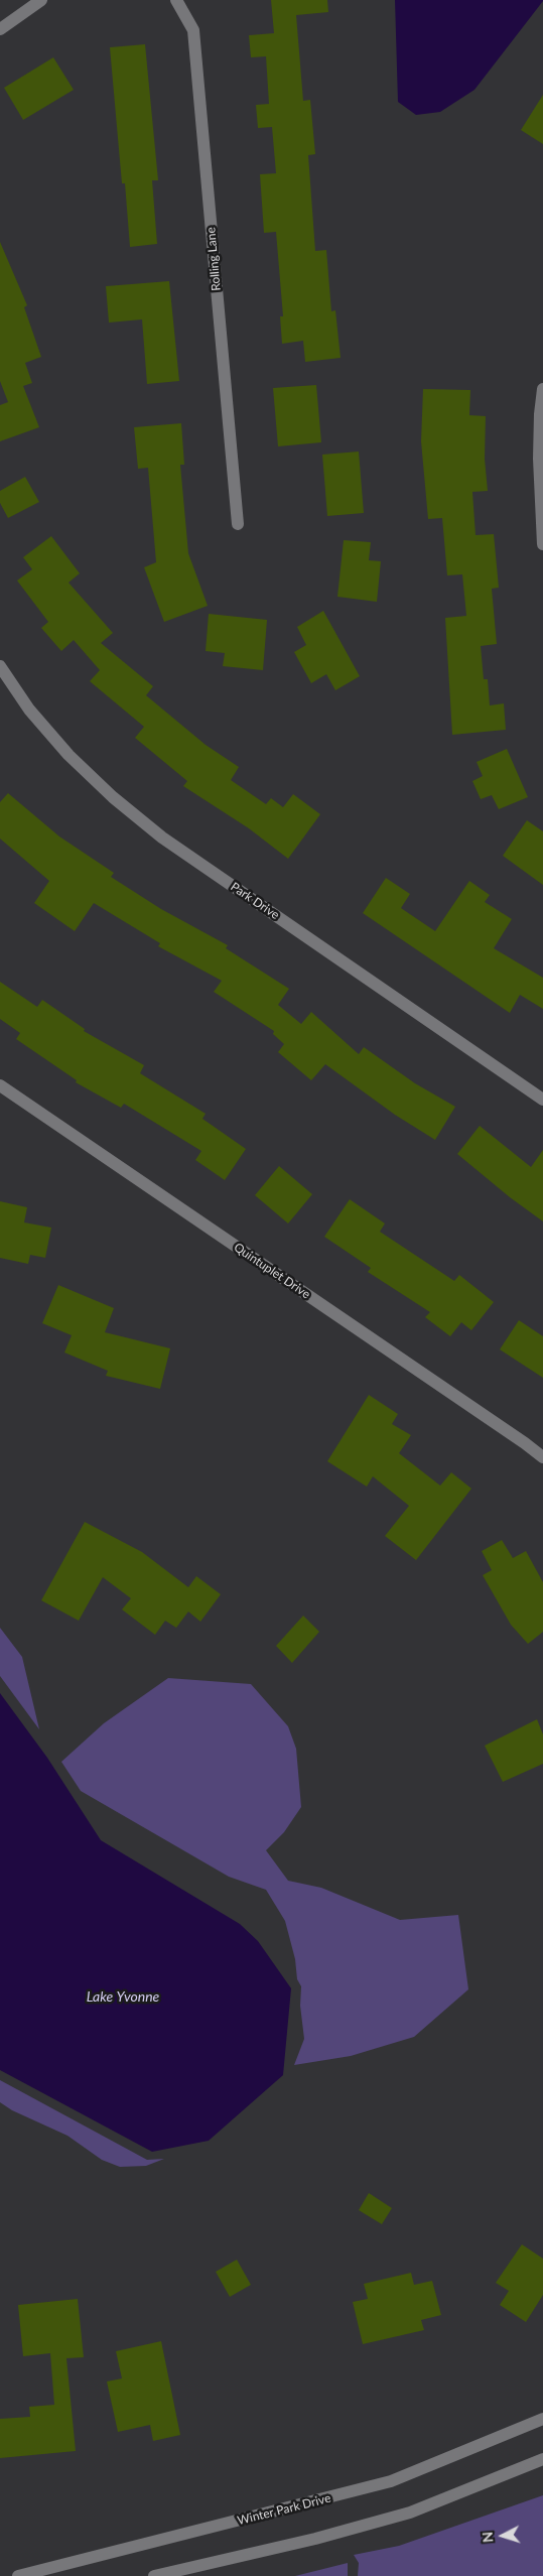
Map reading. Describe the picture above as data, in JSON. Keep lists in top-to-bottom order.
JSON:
{
  "streets": {
    "street": [
      "Rolling Lane",
      "Park Drive",
      "Quintuplet Drive",
      "Winter Park Drive"
    ]
  },
  "water": ["Lake Yvonne"],
  "north": "left"
}
